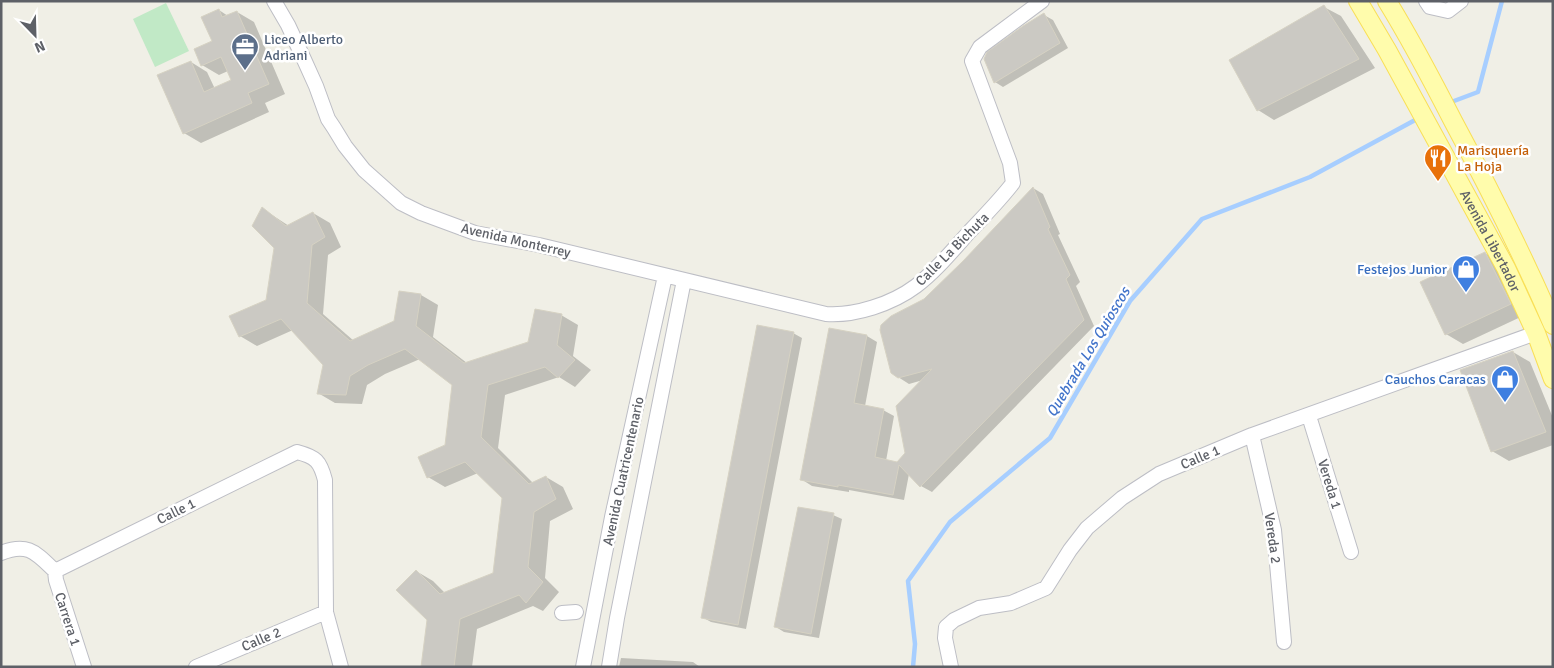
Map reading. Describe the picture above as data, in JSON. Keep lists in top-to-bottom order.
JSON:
{
  "streets": {
    "main road": ["Avenida Libertador"],
    "street": [
      "Avenida Monterrey",
      "Calle La Bichuta",
      "Calle 1",
      "Avenida Cuatricentenario",
      "Vereda 1",
      "Vereda 2",
      "Carrera 1",
      "Calle 2"
    ]
  },
  "crossings": [
    ["Avenida Monterrey", "Calle La Bichuta"],
    ["Avenida Monterrey", "Avenida Cuatricentenario"],
    ["Avenida Libertador", "Calle 1"],
    ["Calle La Bichuta", "Avenida Cuatricentenario"],
    ["Calle 1", "Vereda 1"],
    ["Calle 1", "Vereda 2"],
    ["Calle 1", "Carrera 1"],
    ["Calle 1", "Calle 2"]
  ],
  "water": ["Quebrada Los Quioscos"],
  "places": {
    "office": ["Liceo Alberto Adriani"],
    "restaurant": ["Marisquería La Hoja"],
    "shop": ["Festejos Junior", "Cauchos Caracas"]
  },
  "north": "bottom right"
}
